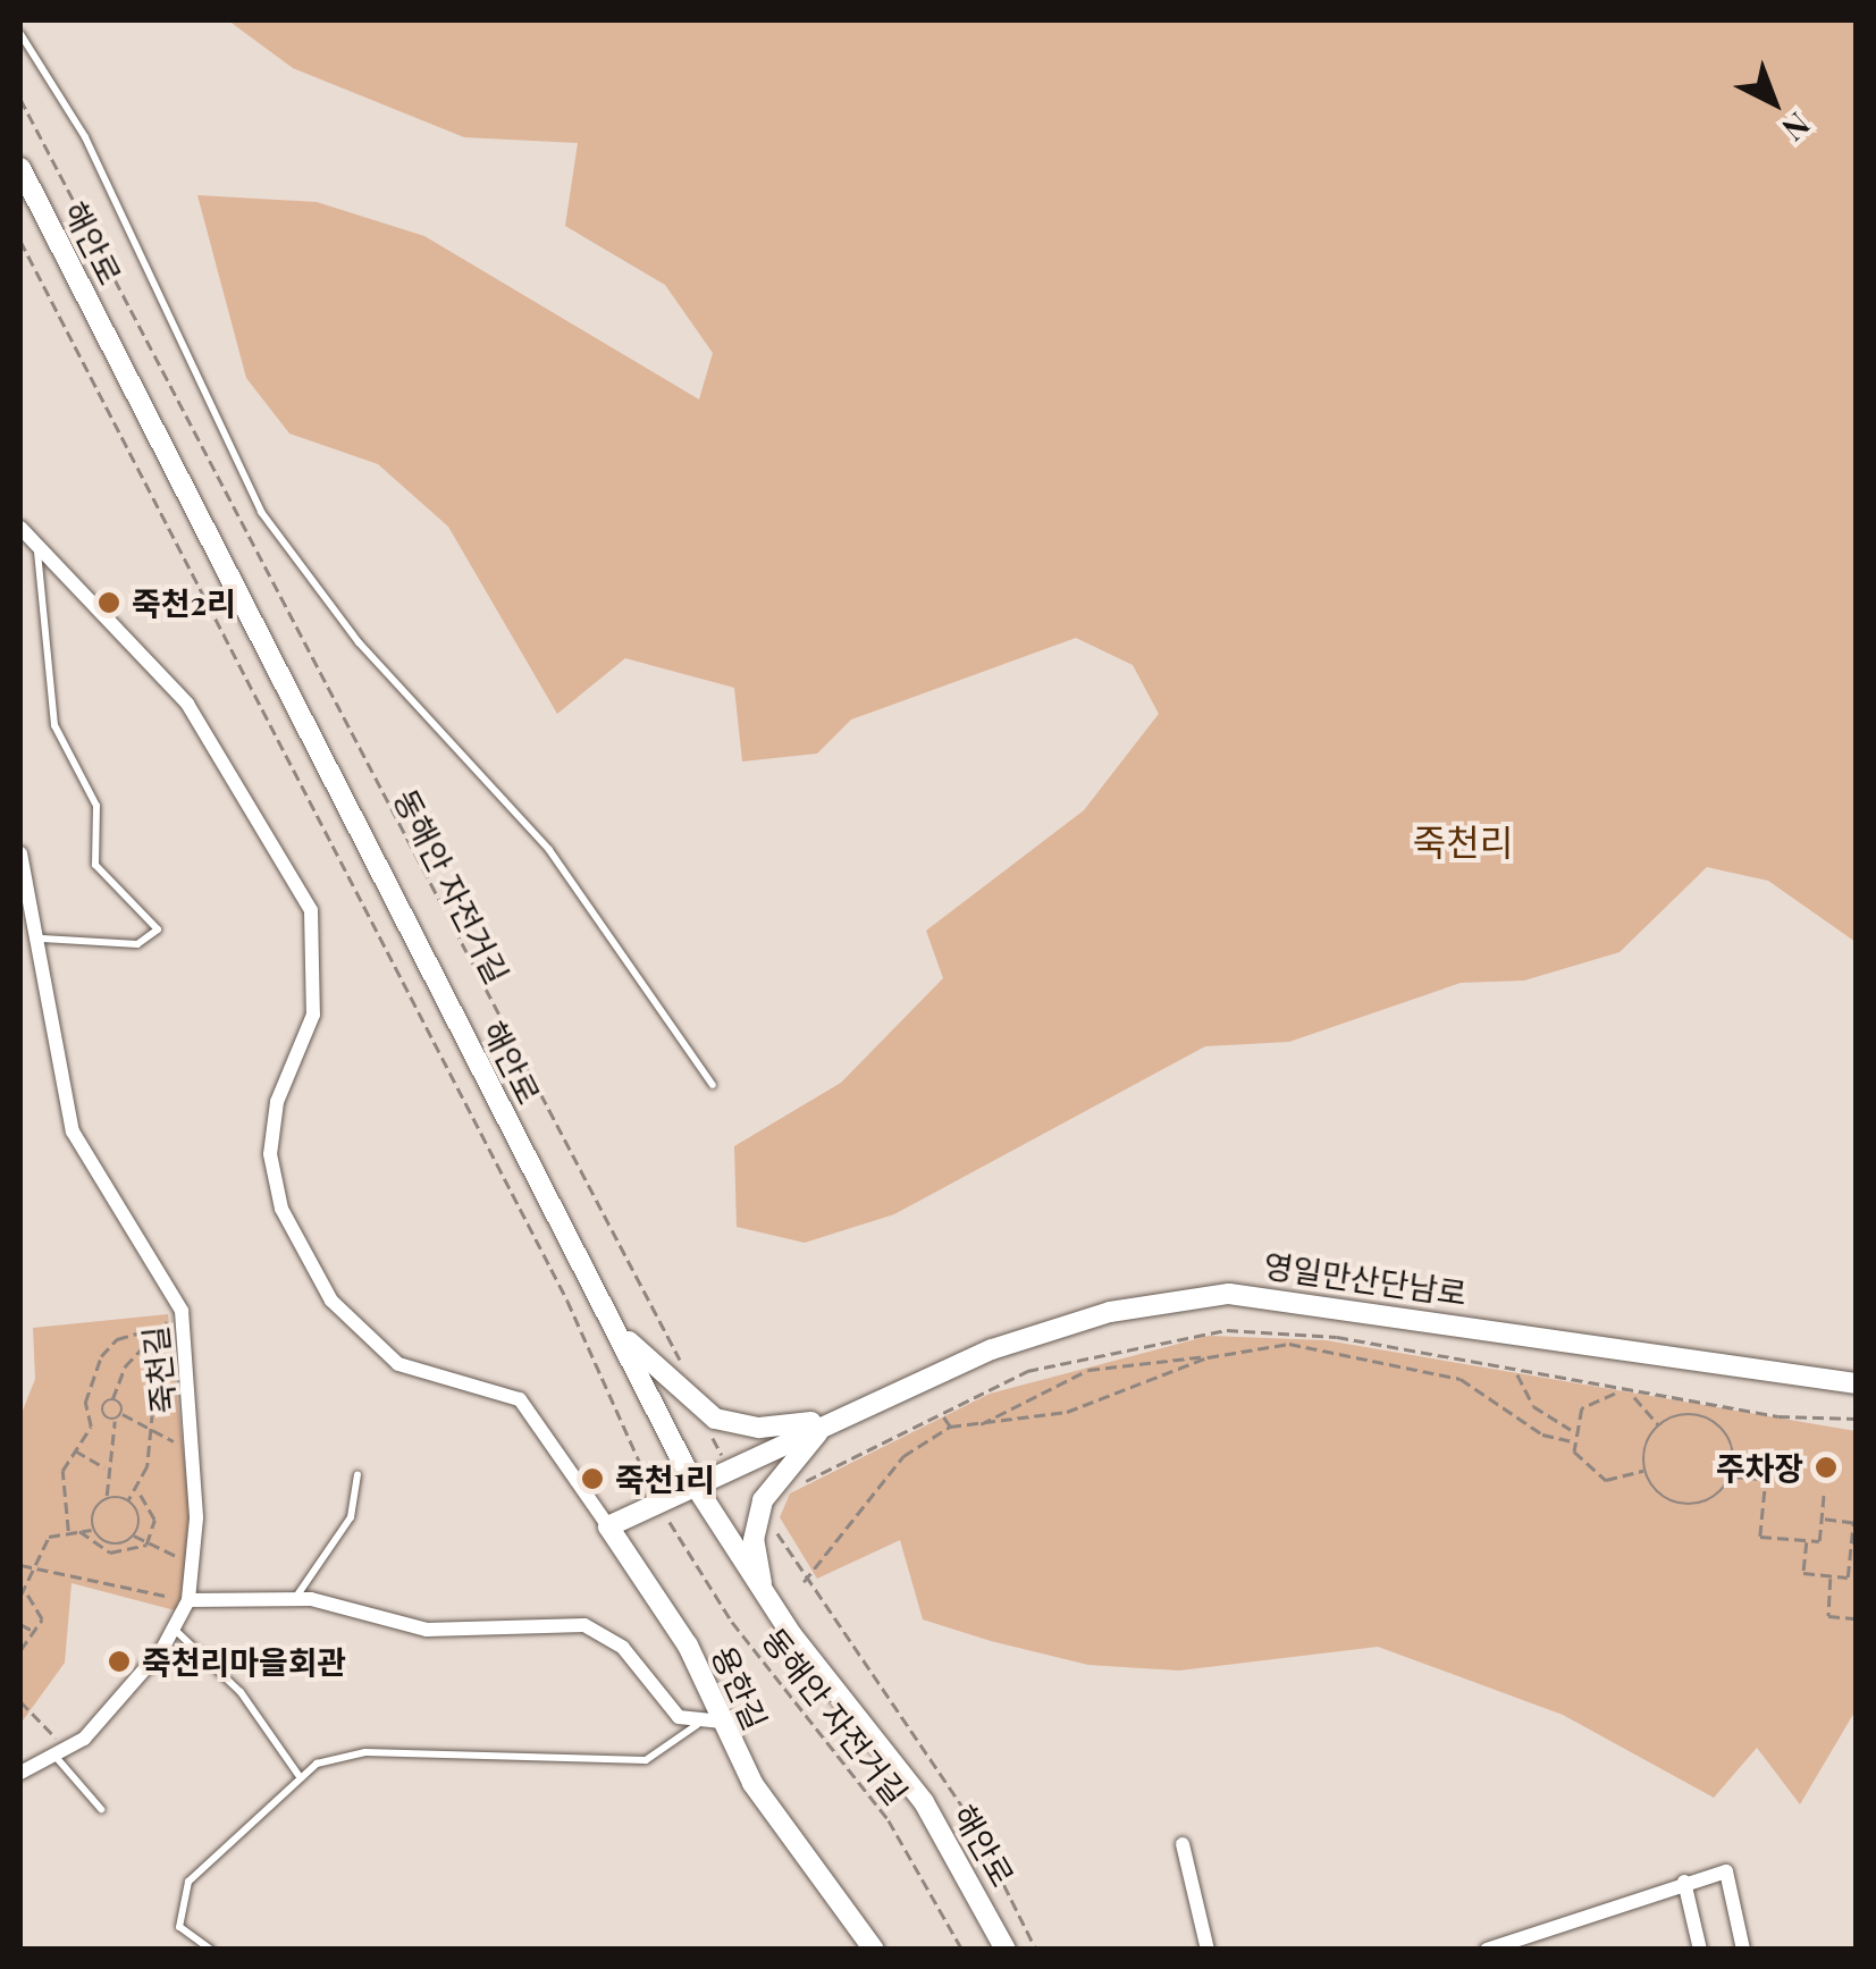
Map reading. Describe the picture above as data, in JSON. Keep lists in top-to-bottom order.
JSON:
{
  "streets": {
    "street": [
      "해안로",
      "영일만산단남로",
      "죽천길",
      "용한길"
    ],
    "path": ["동해안 자전거길"]
  },
  "crossings": [
    ["해안로", "영일만산단남로"]
  ],
  "districts": ["죽천리"],
  "places": [
    "죽천2리",
    "주차장",
    "죽천1리",
    "죽천리마을회관"
  ],
  "north": "bottom right"
}
